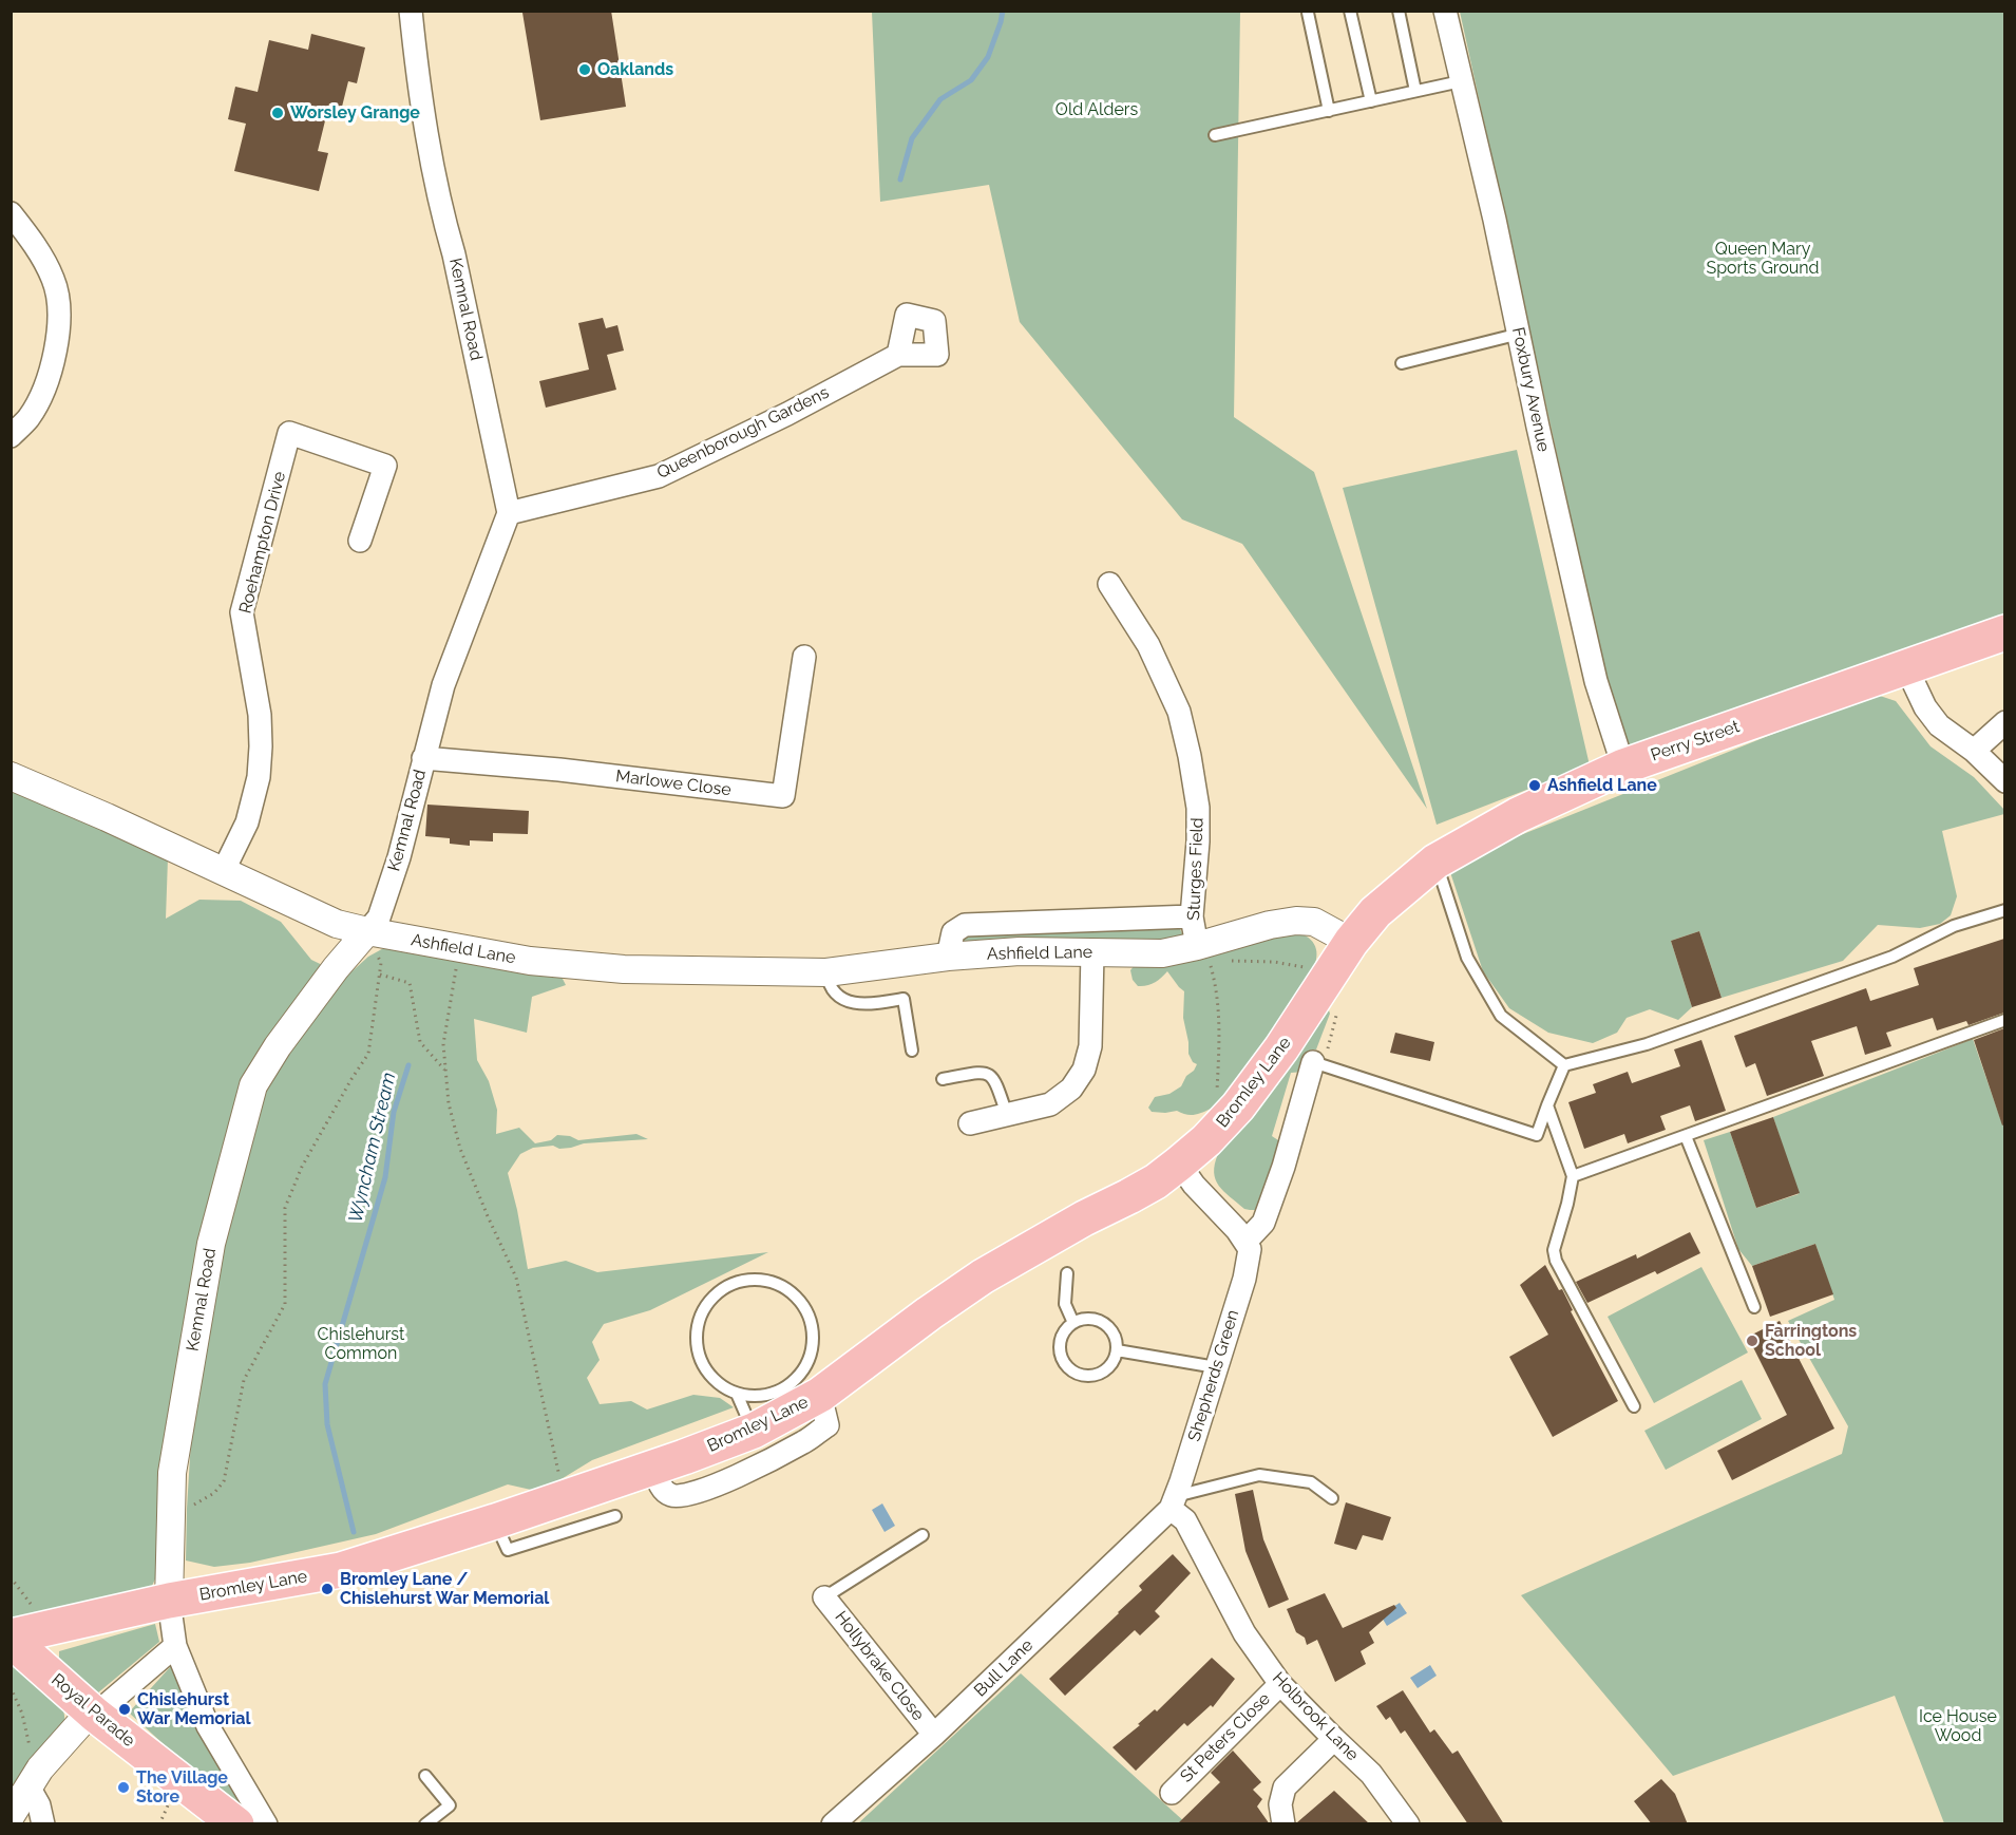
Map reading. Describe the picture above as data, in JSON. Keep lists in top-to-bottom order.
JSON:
{
  "streets": {
    "main road": ["Perry Street", "Bromley Lane", "Royal Parade"],
    "street": [
      "Kemnal Road",
      "Foxbury Avenue",
      "Queenborough Gardens",
      "Roehampton Drive",
      "Marlowe Close",
      "Sturges Field",
      "Ashfield Lane",
      "Shepherds Green",
      "Hollybrake Close",
      "Bull Lane",
      "Holbrook Lane",
      "St Peters Close"
    ]
  },
  "crossings": [
    ["Kemnal Road", "Queenborough Gardens"],
    ["Kemnal Road", "Marlowe Close"],
    ["Kemnal Road", "Ashfield Lane"],
    ["Kemnal Road", "Bromley Lane"],
    ["Foxbury Avenue", "Perry Street"],
    ["Roehampton Drive", "Ashfield Lane"],
    ["Perry Street", "Ashfield Lane"],
    ["Perry Street", "Bromley Lane"],
    ["Sturges Field", "Ashfield Lane"],
    ["Ashfield Lane", "Bromley Lane"],
    ["Bromley Lane", "Royal Parade"],
    ["Shepherds Green", "Bull Lane"],
    ["Shepherds Green", "Holbrook Lane"],
    ["Hollybrake Close", "Bull Lane"],
    ["Bull Lane", "Holbrook Lane"],
    ["Holbrook Lane", "St Peters Close"]
  ],
  "water": ["Wyncham Stream"],
  "parks": [
    "Old Alders",
    "Queen Mary Sports Ground",
    "Chislehurst Common",
    "Ice House Wood"
  ],
  "places": [
    "Oaklands",
    "Worsley Grange",
    "Ashfield Lane",
    "Farringtons School",
    "Bromley Lane / Chislehurst War Memorial",
    "Chislehurst War Memorial",
    "The Village Store"
  ]
}
